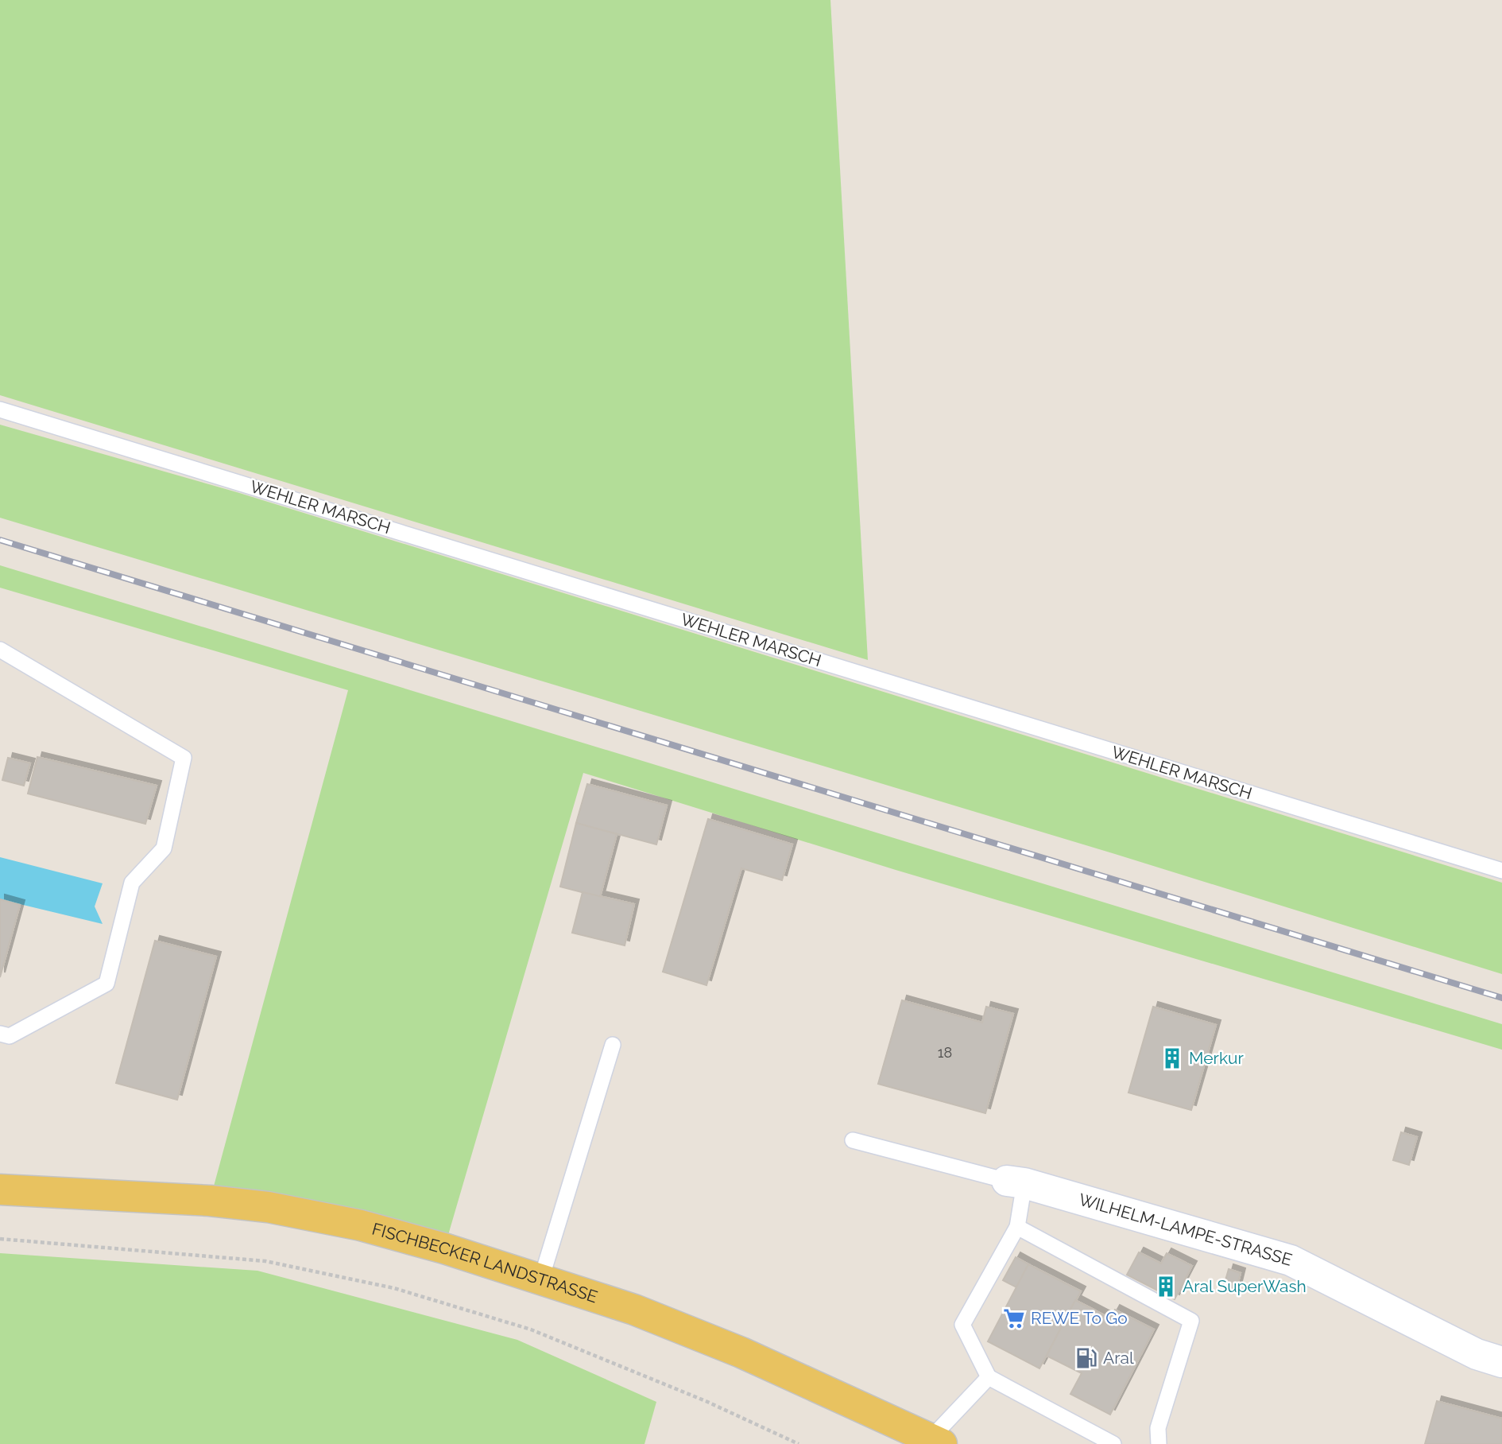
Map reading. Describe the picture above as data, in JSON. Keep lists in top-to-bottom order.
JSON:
{
  "streets": {
    "main road": ["FISCHBECKER LANDSTRASSE"],
    "street": ["WILHELM-LAMPE-STRASSE"],
    "lane": ["WEHLER MARSCH"]
  },
  "places": {
    "building": ["Merkur", "Aral SuperWash"],
    "supermarket": ["REWE To Go"],
    "fuel station": ["Aral"]
  },
  "house_numbers": ["18"]
}
